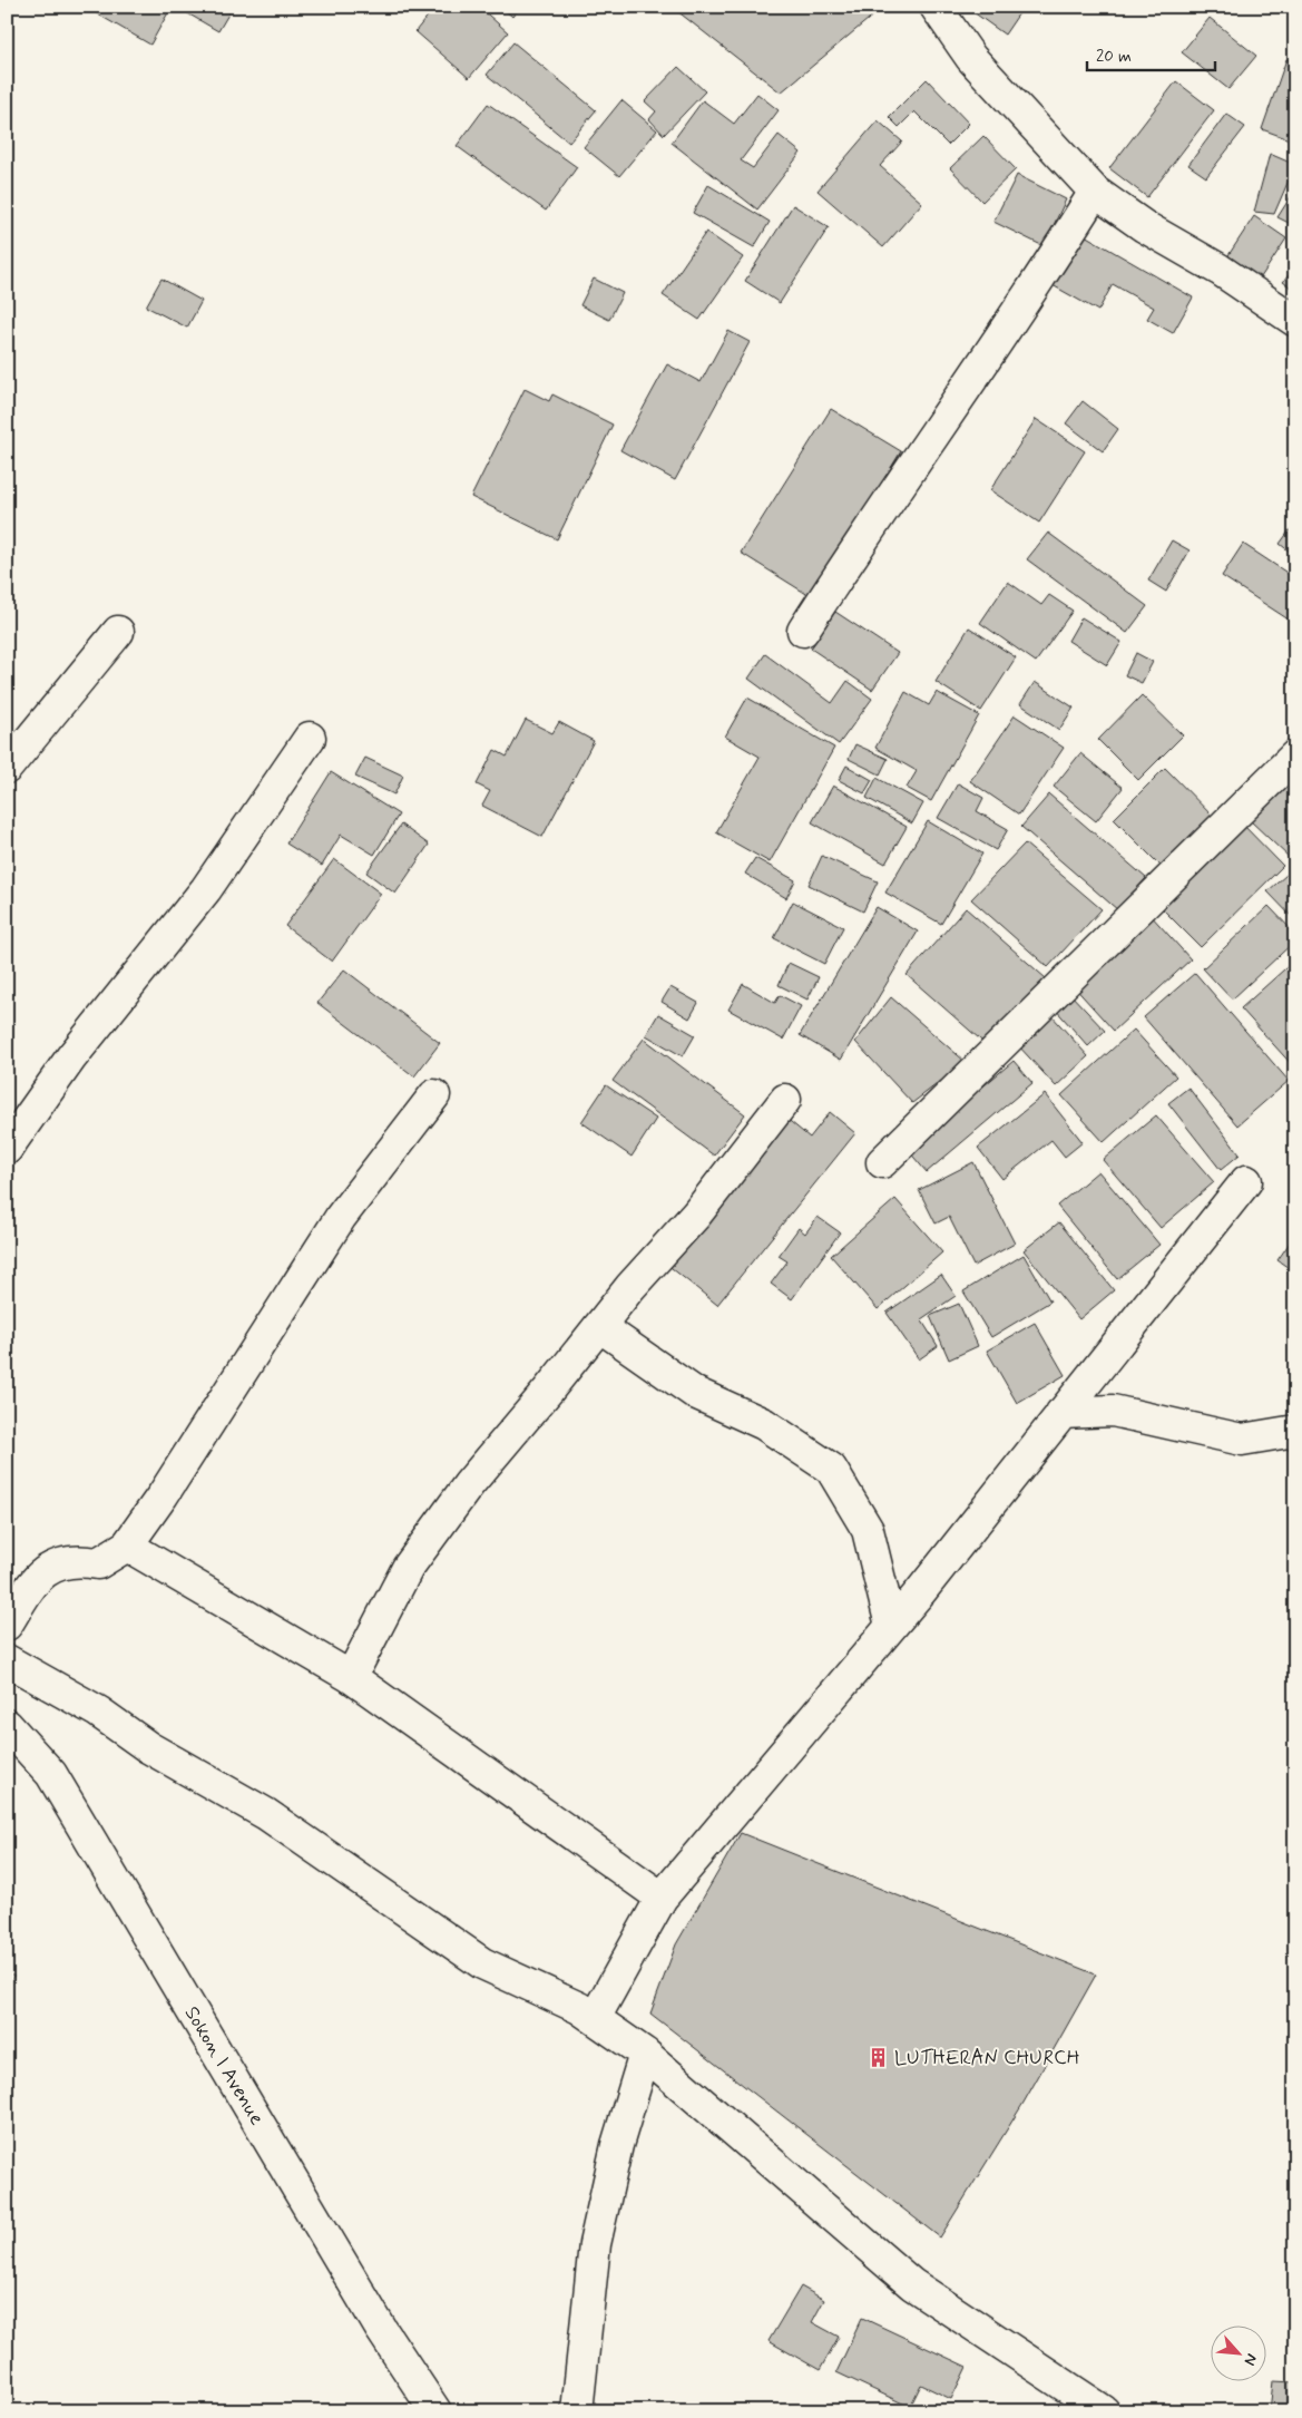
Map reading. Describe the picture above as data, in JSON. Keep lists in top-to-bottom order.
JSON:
{
  "streets": {
    "street": ["Sokon I Avenue"]
  },
  "places": {
    "building": ["LUTHERAN CHURCH"]
  },
  "scale_bar": "20 m",
  "north": "bottom right"
}
